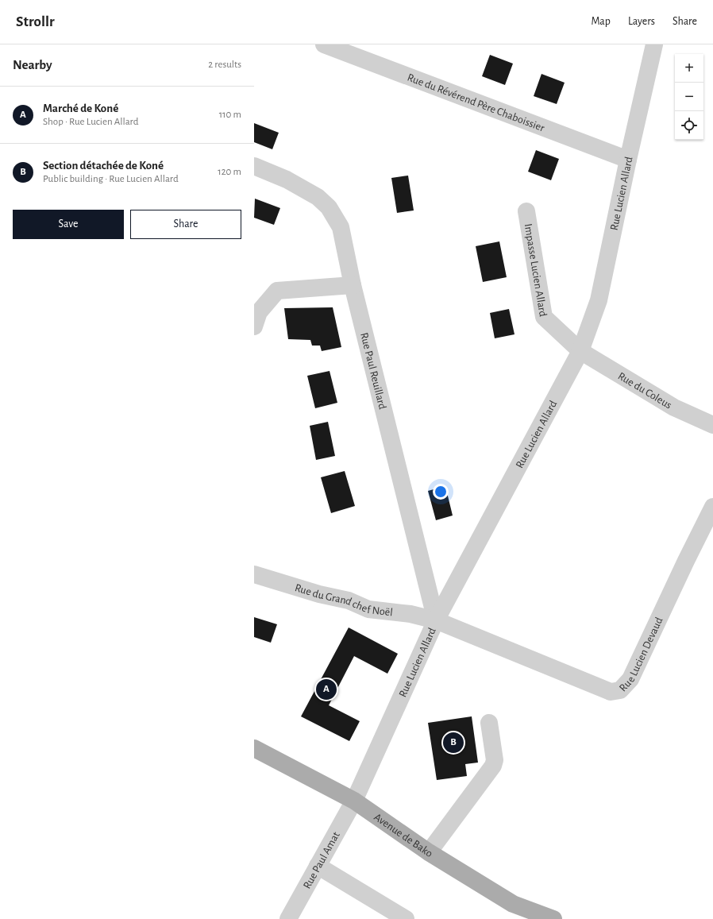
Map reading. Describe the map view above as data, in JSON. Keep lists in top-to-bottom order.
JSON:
{
  "streets": {
    "main road": ["Avenue de Bako"],
    "street": [
      "Rue du Révérend Père Chaboissier",
      "Rue Lucien Allard",
      "Impasse Lucien Allard",
      "Rue Paul Reuillard",
      "Rue du Coleus",
      "Rue du Grand chef Noël",
      "Rue Lucien Devaud",
      "Rue Paul Amat"
    ]
  },
  "crossings": [
    ["Rue du Révérend Père Chaboissier", "Rue Lucien Allard"],
    ["Rue Lucien Allard", "Impasse Lucien Allard"],
    ["Rue Lucien Allard", "Rue Paul Reuillard"],
    ["Rue Lucien Allard", "Rue du Coleus"],
    ["Rue Lucien Allard", "Rue du Grand chef Noël"],
    ["Rue Lucien Allard", "Rue Lucien Devaud"],
    ["Rue Lucien Allard", "Avenue de Bako"],
    ["Rue Lucien Allard", "Rue Paul Amat"],
    ["Impasse Lucien Allard", "Rue du Coleus"],
    ["Rue Paul Reuillard", "Rue du Grand chef Noël"],
    ["Rue Paul Reuillard", "Rue Lucien Devaud"],
    ["Rue du Grand chef Noël", "Rue Lucien Devaud"],
    ["Avenue de Bako", "Rue Paul Amat"]
  ],
  "page": {
    "header": "Strollr",
    "nav": ["Map", "Layers", "Share"],
    "heading": ["Nearby", "2 results"],
    "map_buttons": ["+", "−"],
    "list": [
      {
        "mark": "A",
        "name": "Marché de Koné",
        "note": "Shop · Rue Lucien Allard",
        "value": "110 m"
      },
      {
        "mark": "B",
        "name": "Section détachée de Koné",
        "note": "Public building · Rue Lucien Allard",
        "value": "120 m"
      }
    ],
    "buttons": ["Save", "Share"],
    "pins": ["A", "B"]
  }
}
